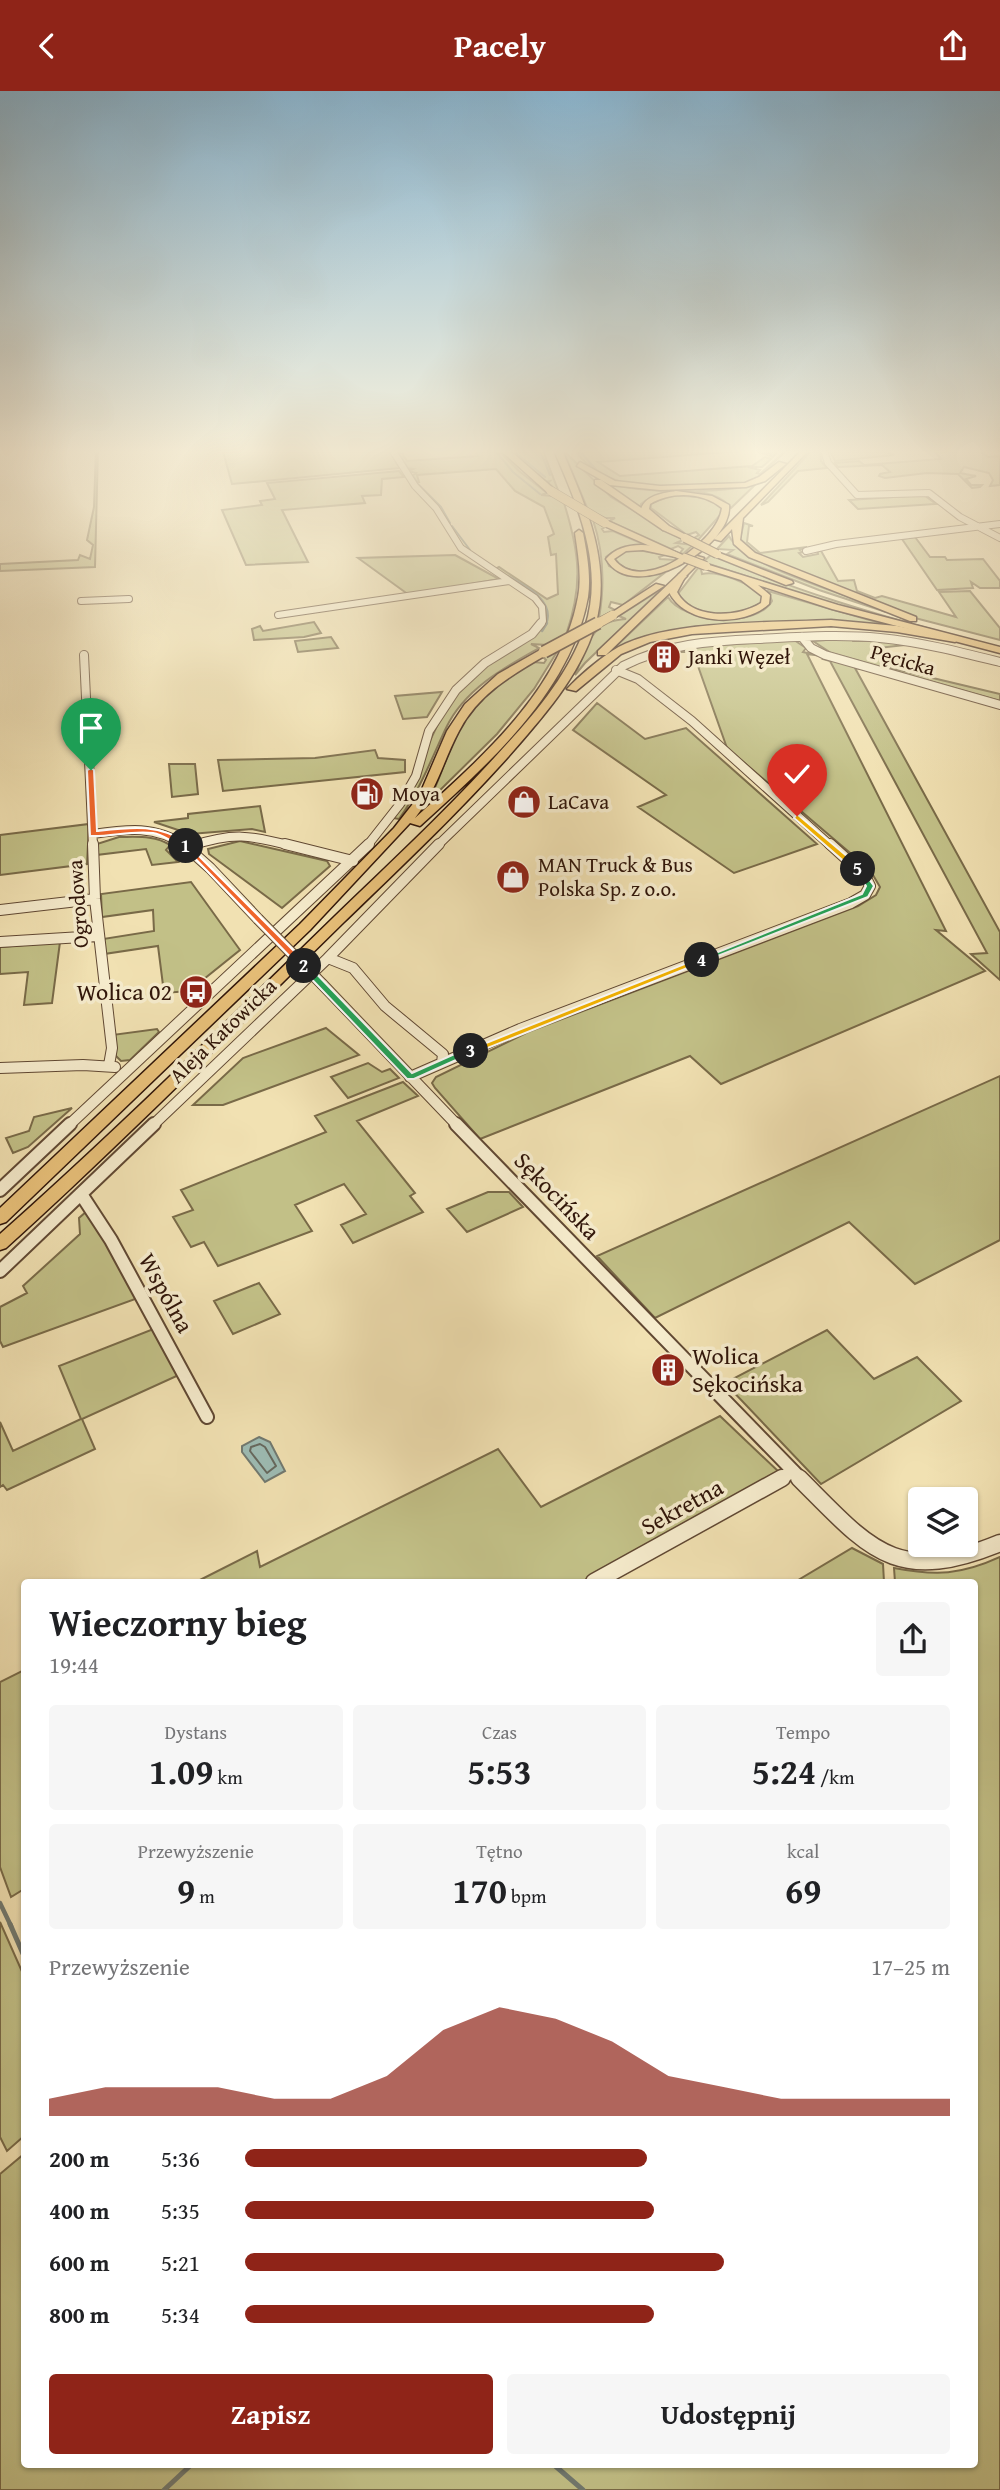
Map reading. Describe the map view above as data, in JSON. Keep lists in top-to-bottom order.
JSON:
{
  "streets": {
    "street": [
      "Pęcicka",
      "Ogrodowa",
      "Aleja Katowicka",
      "Sękocińska",
      "Wspólna",
      "Sekretna"
    ]
  },
  "crossings": [
    ["Pęcicka", "Aleja Katowicka"],
    ["Ogrodowa", "Sękocińska"],
    ["Aleja Katowicka", "Wspólna"],
    ["Sękocińska", "Sekretna"]
  ],
  "places": {
    "building": ["Janki Węzeł", "Wolica Sękocińska"],
    "fuel station": ["Moya"],
    "shop": ["LaCava", "MAN Truck & Bus Polska Sp. z o.o."],
    "bus stop": ["Wolica 02"]
  },
  "page": {
    "header": "Pacely",
    "pins": [
      "1",
      "5",
      "4",
      "2",
      "3"
    ],
    "heading": ["Wieczorny bieg", "19:44"],
    "stats": [
      ["Dystans", "1.09 km"],
      ["Czas", "5:53"],
      ["Tempo", "5:24 /km"],
      ["Przewyższenie", "9 m"],
      ["Tętno", "170 bpm"],
      ["kcal", "69"]
    ],
    "chart": ["Przewyższenie", "17–25 m"],
    "list": [
      {
        "name": "200 m",
        "note": "5:36"
      },
      {
        "name": "400 m",
        "note": "5:35"
      },
      {
        "name": "600 m",
        "note": "5:21"
      },
      {
        "name": "800 m",
        "note": "5:34"
      }
    ],
    "buttons": ["Zapisz", "Udostępnij"]
  }
}
